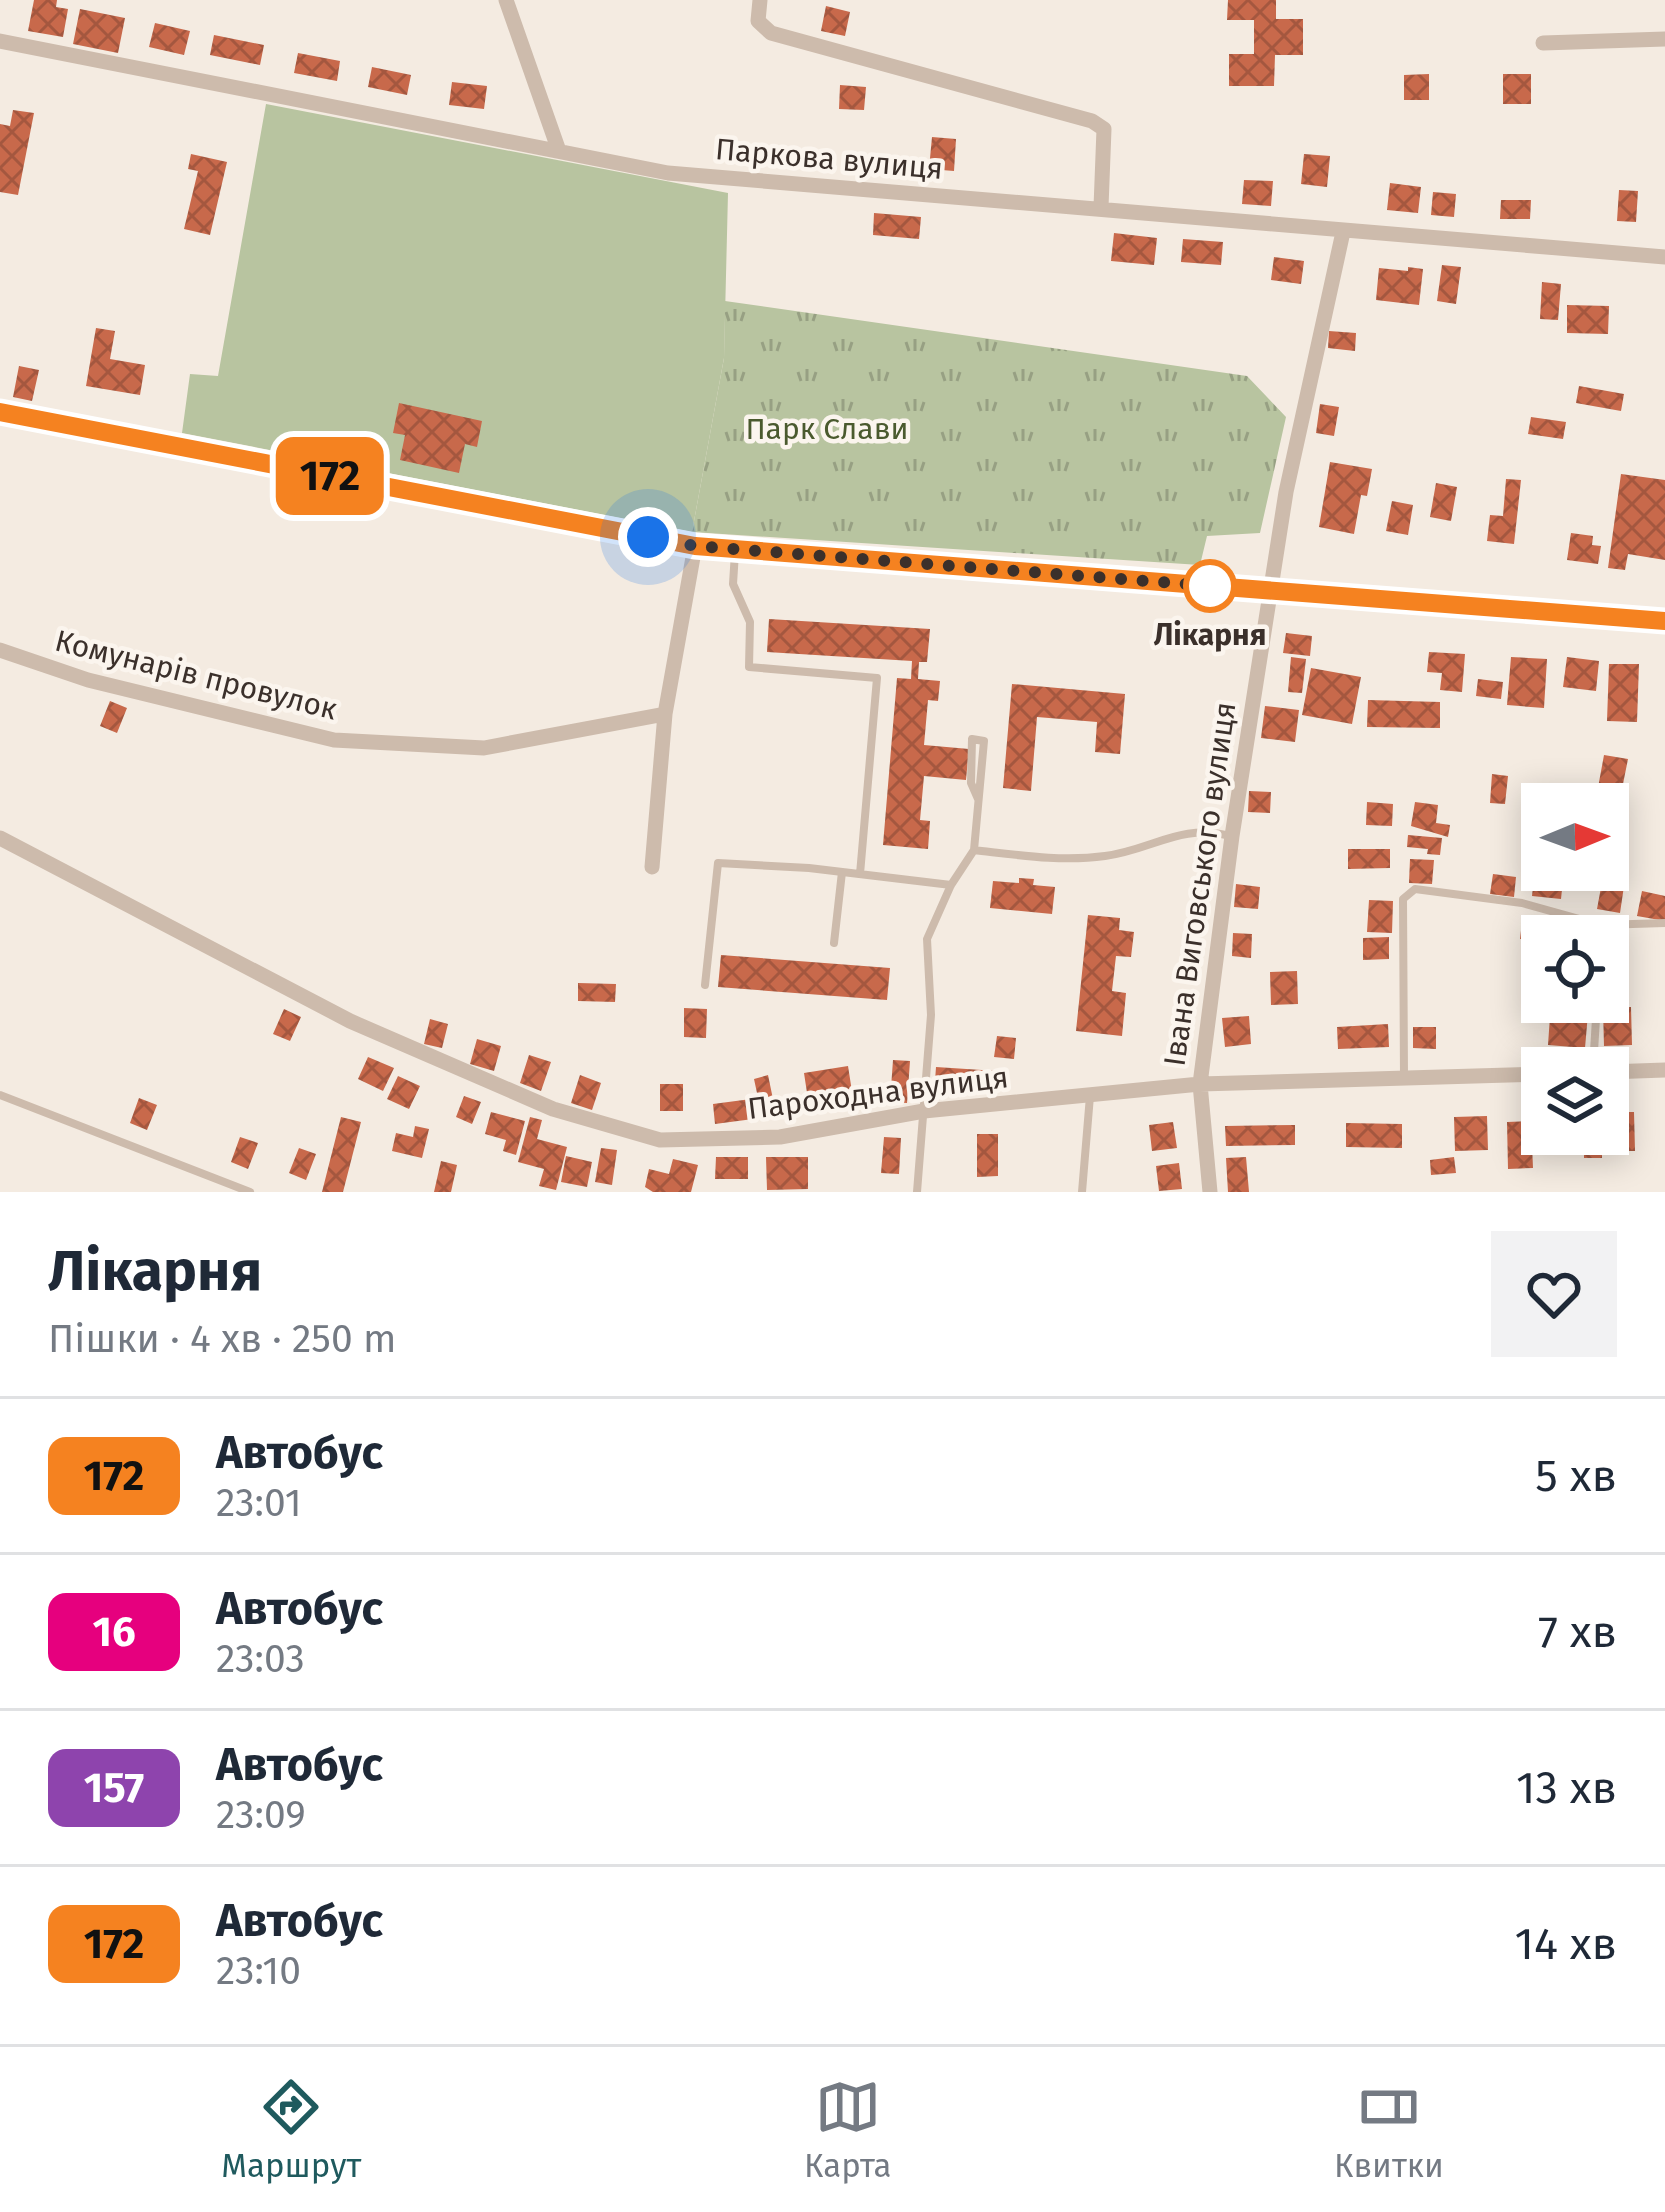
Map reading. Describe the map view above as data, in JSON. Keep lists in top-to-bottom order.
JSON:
{
  "streets": {
    "street": [
      "Паркова вулиця",
      "Комунарів провулок",
      "Івана Виговського вулиця",
      "Пароходна вулиця"
    ]
  },
  "crossings": [
    ["Паркова вулиця", "Івана Виговського вулиця"],
    ["Івана Виговського вулиця", "Пароходна вулиця"]
  ],
  "parks": ["Парк Слави"],
  "places": ["Лікарня"],
  "lines": ["bus line 172"],
  "north": "right",
  "page": {
    "on_map": "172",
    "heading": ["Лікарня", "Пішки · 4 хв · 250 m"],
    "list": [
      {
        "mark": "172",
        "name": "Автобус",
        "note": "23:01",
        "value": "5 хв"
      },
      {
        "mark": "16",
        "name": "Автобус",
        "note": "23:03",
        "value": "7 хв"
      },
      {
        "mark": "157",
        "name": "Автобус",
        "note": "23:09",
        "value": "13 хв"
      },
      {
        "mark": "172",
        "name": "Автобус",
        "note": "23:10",
        "value": "14 хв"
      }
    ],
    "tabs": ["Маршрут", "Карта", "Квитки"]
  }
}
